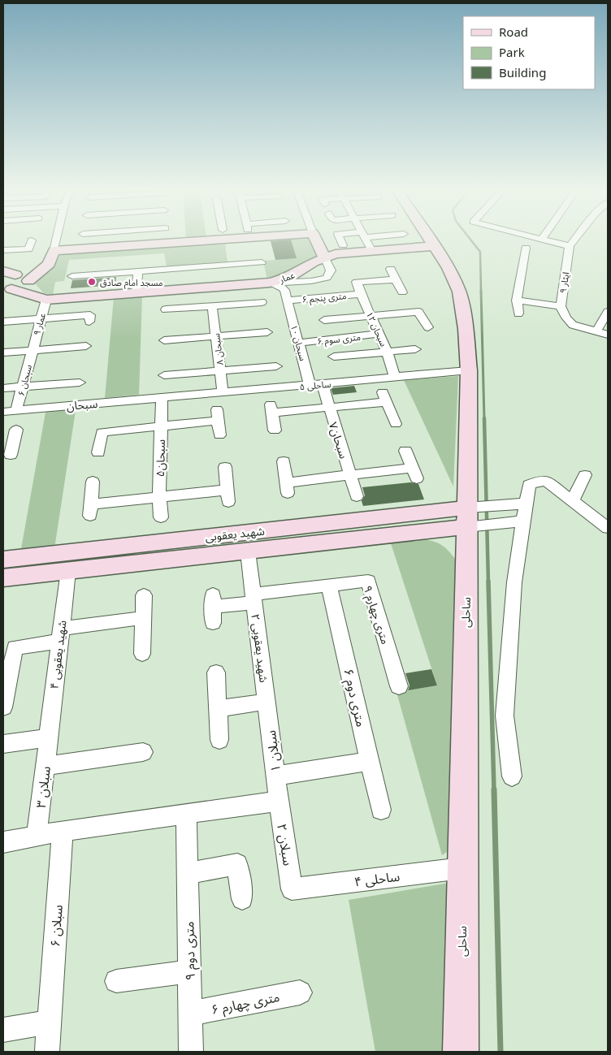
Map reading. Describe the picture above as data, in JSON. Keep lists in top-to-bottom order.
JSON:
{
  "streets": {
    "street": [
      "عمار",
      "ایثار ۹",
      "۶ متری پنجم",
      "عمار ۹",
      "سبحان ۱۲",
      "۶ متری سوم",
      "سبحان ۱۰",
      "سبحان ۸",
      "سبحان ۶",
      "ساحلی ۵",
      "سبحان",
      "سبحان۷",
      "سبحان۵",
      "شهید یعقوبی",
      "ساحلی",
      "۹ متری چهارم",
      "شهید یعقوبی ۲",
      "شهید یعقوبی ۴",
      "۶ متری دوم",
      "سبلان ۱",
      "سبلان ۳",
      "سبلان ۲",
      "ساحلی ۴",
      "سبلان ۶",
      "۹ متری دوم",
      "۶ متری چهارم"
    ]
  },
  "crossings": [
    ["عمار", "عمار ۹"],
    ["عمار", "سبحان ۱۰"],
    ["عمار", "ساحلی"],
    ["۶ متری پنجم", "سبحان ۱۲"],
    ["۶ متری پنجم", "سبحان ۱۰"],
    ["عمار ۹", "سبحان ۶"],
    ["سبحان ۱۲", "۶ متری سوم"],
    ["سبحان ۱۲", "ساحلی ۵"],
    ["۶ متری سوم", "سبحان ۱۰"],
    ["سبحان ۱۰", "ساحلی ۵"],
    ["سبحان ۸", "ساحلی ۵"],
    ["سبحان ۶", "سبحان"],
    ["ساحلی ۵", "سبحان"],
    ["ساحلی ۵", "سبحان۷"],
    ["ساحلی ۵", "سبحان۵"],
    ["ساحلی ۵", "ساحلی"],
    ["سبحان", "سبحان۵"],
    ["شهید یعقوبی", "ساحلی"],
    ["شهید یعقوبی", "شهید یعقوبی ۲"],
    ["شهید یعقوبی", "شهید یعقوبی ۴"],
    ["ساحلی", "ساحلی ۴"],
    ["۹ متری چهارم", "شهید یعقوبی ۲"],
    ["۹ متری چهارم", "۶ متری دوم"],
    ["شهید یعقوبی ۲", "سبلان ۱"],
    ["شهید یعقوبی ۴", "سبلان ۳"],
    ["سبلان ۱", "سبلان ۲"],
    ["سبلان ۲", "ساحلی ۴"],
    ["۹ متری دوم", "۶ متری چهارم"]
  ],
  "places": ["مسجد امام صادق"],
  "legend": ["Road", "Park", "Building"]
}
